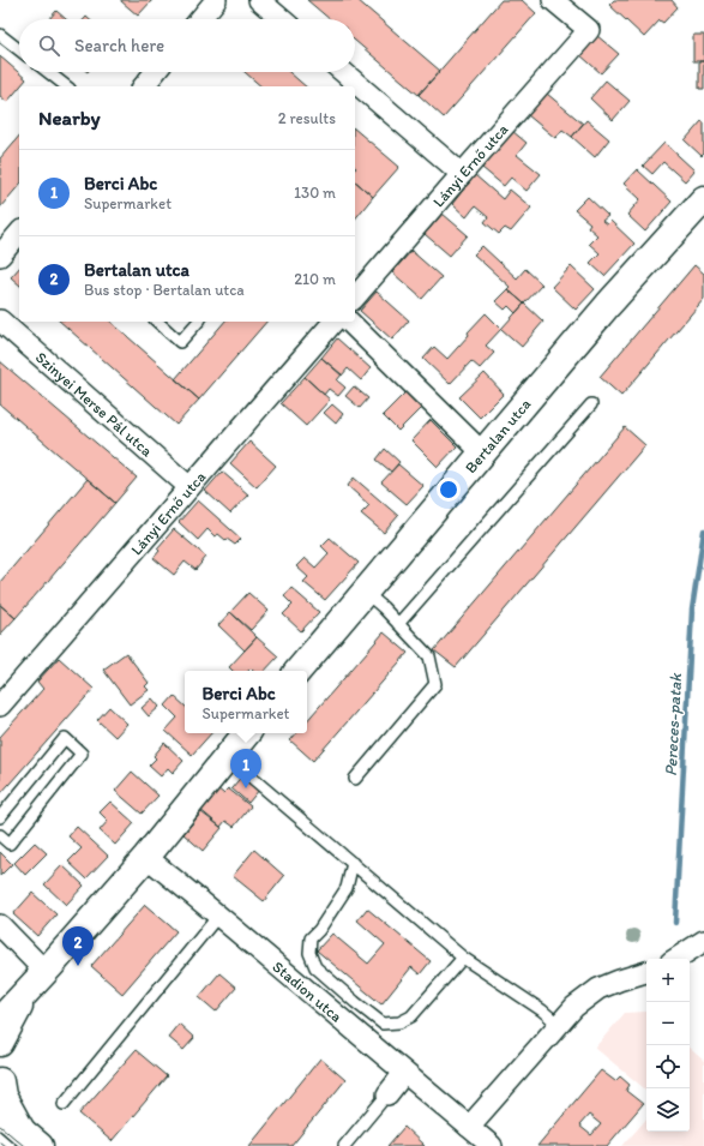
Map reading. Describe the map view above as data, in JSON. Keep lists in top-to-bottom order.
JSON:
{
  "streets": {
    "street": [
      "Lányi Ernő utca",
      "Szinyei Merse Pál utca",
      "Bertalan utca",
      "Stadion utca"
    ]
  },
  "crossings": [
    ["Lányi Ernő utca", "Szinyei Merse Pál utca"]
  ],
  "water": ["Pereces-patak"],
  "page": {
    "search": "Search here",
    "heading": ["Nearby", "2 results"],
    "list": [
      {
        "mark": "1",
        "name": "Berci Abc",
        "note": "Supermarket",
        "value": "130 m"
      },
      {
        "mark": "2",
        "name": "Bertalan utca",
        "note": "Bus stop · Bertalan utca",
        "value": "210 m"
      }
    ],
    "popup": ["Berci Abc", "Supermarket"],
    "pins": ["1", "2"],
    "map_buttons": ["+", "−"]
  }
}
